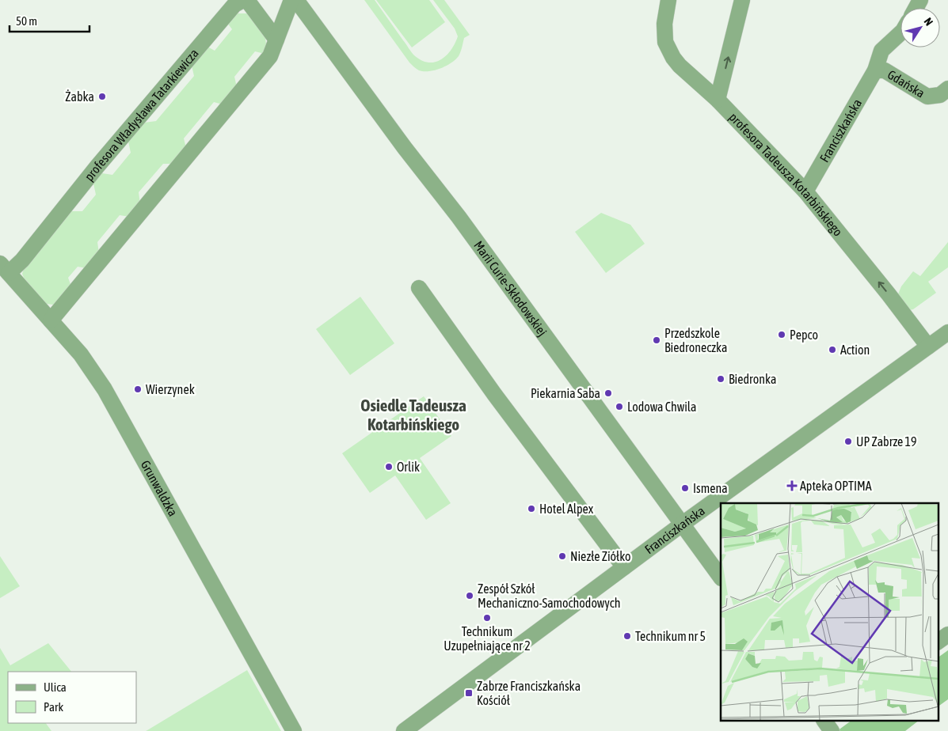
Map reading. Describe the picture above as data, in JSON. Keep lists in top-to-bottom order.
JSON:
{
  "streets": {
    "street": [
      "Gdańska",
      "profesora Władysława Tatarkiewicza",
      "Franciszkańska",
      "profesora Tadeusza Kotarbińskiego",
      "Marii Curie-Skłodowskiej",
      "Grunwaldzka"
    ]
  },
  "crossings": [
    ["Gdańska", "Franciszkańska"],
    ["profesora Władysława Tatarkiewicza", "Grunwaldzka"],
    ["Franciszkańska", "profesora Tadeusza Kotarbińskiego"],
    ["Franciszkańska", "Marii Curie-Skłodowskiej"]
  ],
  "one_way": ["profesora Tadeusza Kotarbińskiego"],
  "districts": ["Osiedle Tadeusza Kotarbińskiego"],
  "places": {
    "other": [
      "Żabka",
      "Pepco",
      "Przedszkole Biedroneczka",
      "Action",
      "Biedronka",
      "Wierzynek",
      "Piekarnia Saba",
      "Lodowa Chwila",
      "UP Zabrze 19",
      "Orlik",
      "Ismena",
      "Hotel Alpex",
      "Niezłe Ziółko",
      "Zespół Szkół Mechaniczno-Samochodowych",
      "Technikum Uzupełniające nr 2",
      "Technikum nr 5"
    ],
    "health": ["Apteka OPTIMA"],
    "transit": ["Zabrze Franciszkańska Kościół"]
  },
  "legend": ["Ulica", "Park"],
  "scale_bar": "50 m",
  "north": "top right"
}
